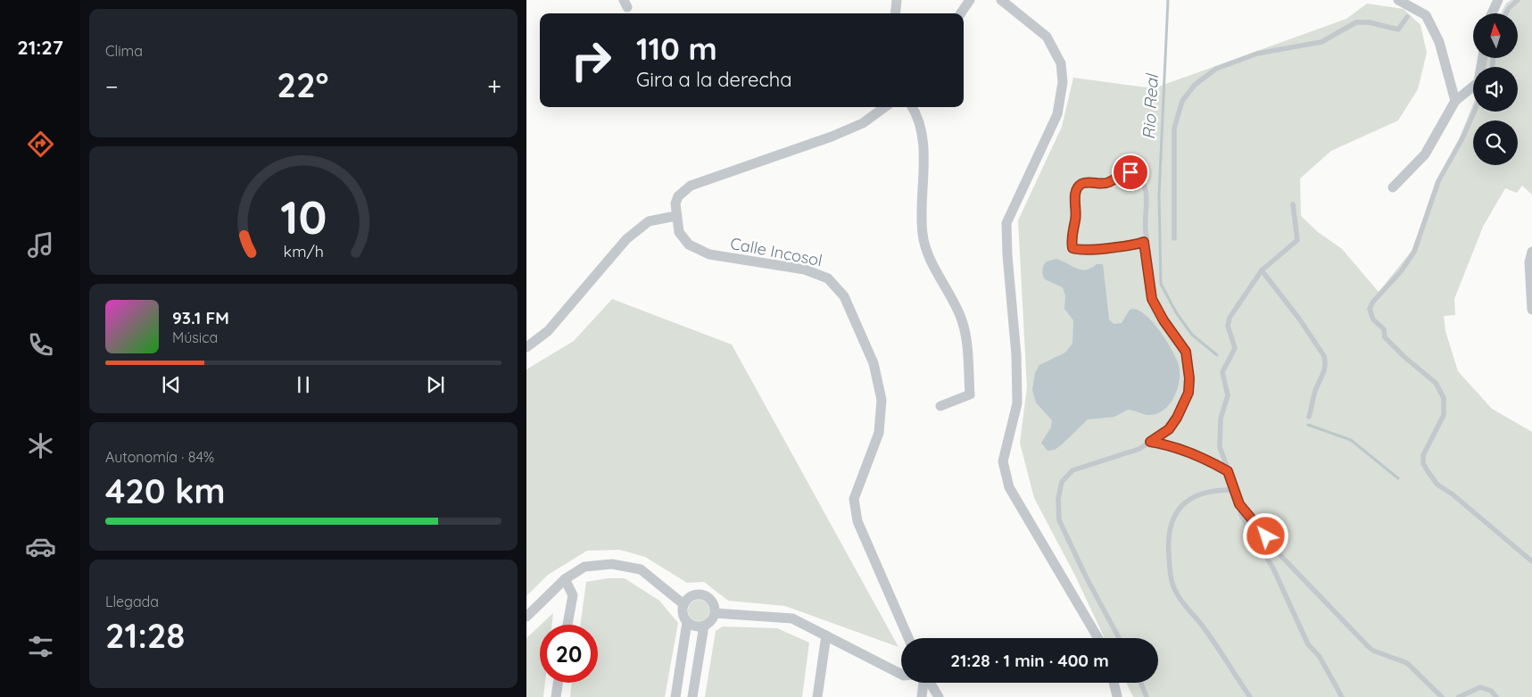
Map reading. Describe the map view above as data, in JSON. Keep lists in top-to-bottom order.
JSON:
{
  "streets": {
    "street": ["Calle Incosol"]
  },
  "water": ["Rio Real"],
  "north": "top",
  "page": {
    "tabs": "21:27",
    "tile": [
      "Clima",
      ["Autonomía · 84%", "420 km"],
      ["Llegada", "21:28"]
    ],
    "turn": ["110 m", "Gira a la derecha"],
    "heat": ["−", "22°", "+"],
    "song": ["93.1 FM", "Música"],
    "limit": "20",
    "trip": "21:28 · 1 min · 400 m",
    "gauge": ["10", "km/h"]
  }
}
